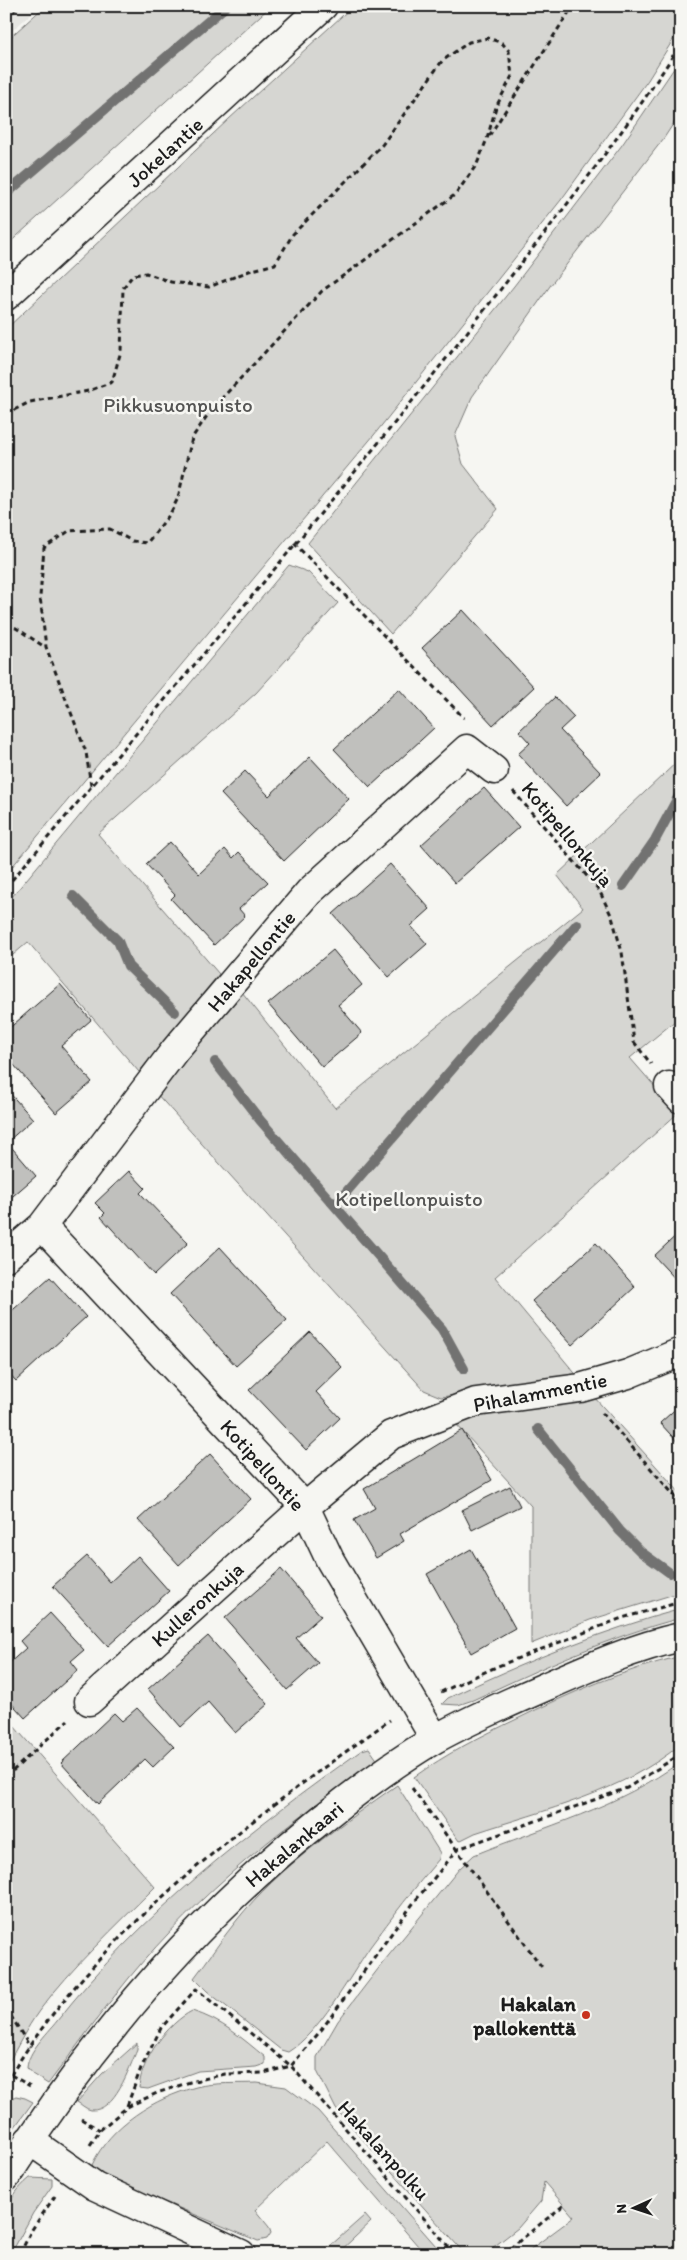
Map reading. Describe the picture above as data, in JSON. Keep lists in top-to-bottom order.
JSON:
{
  "streets": {
    "street": [
      "Jokelantie",
      "Hakapellontie",
      "Pihalammentie",
      "Kotipellontie",
      "Kulleronkuja",
      "Hakalankaari"
    ],
    "path": ["Kotipellonkuja", "Hakalanpolku"]
  },
  "crossings": [
    ["Hakapellontie", "Kotipellontie"],
    ["Pihalammentie", "Kotipellontie"],
    ["Pihalammentie", "Kulleronkuja"],
    ["Kotipellontie", "Kulleronkuja"],
    ["Kotipellontie", "Hakalankaari"]
  ],
  "parks": ["Pikkusuonpuisto", "Kotipellonpuisto"],
  "places": ["Hakalan pallokenttä"],
  "north": "left"
}
